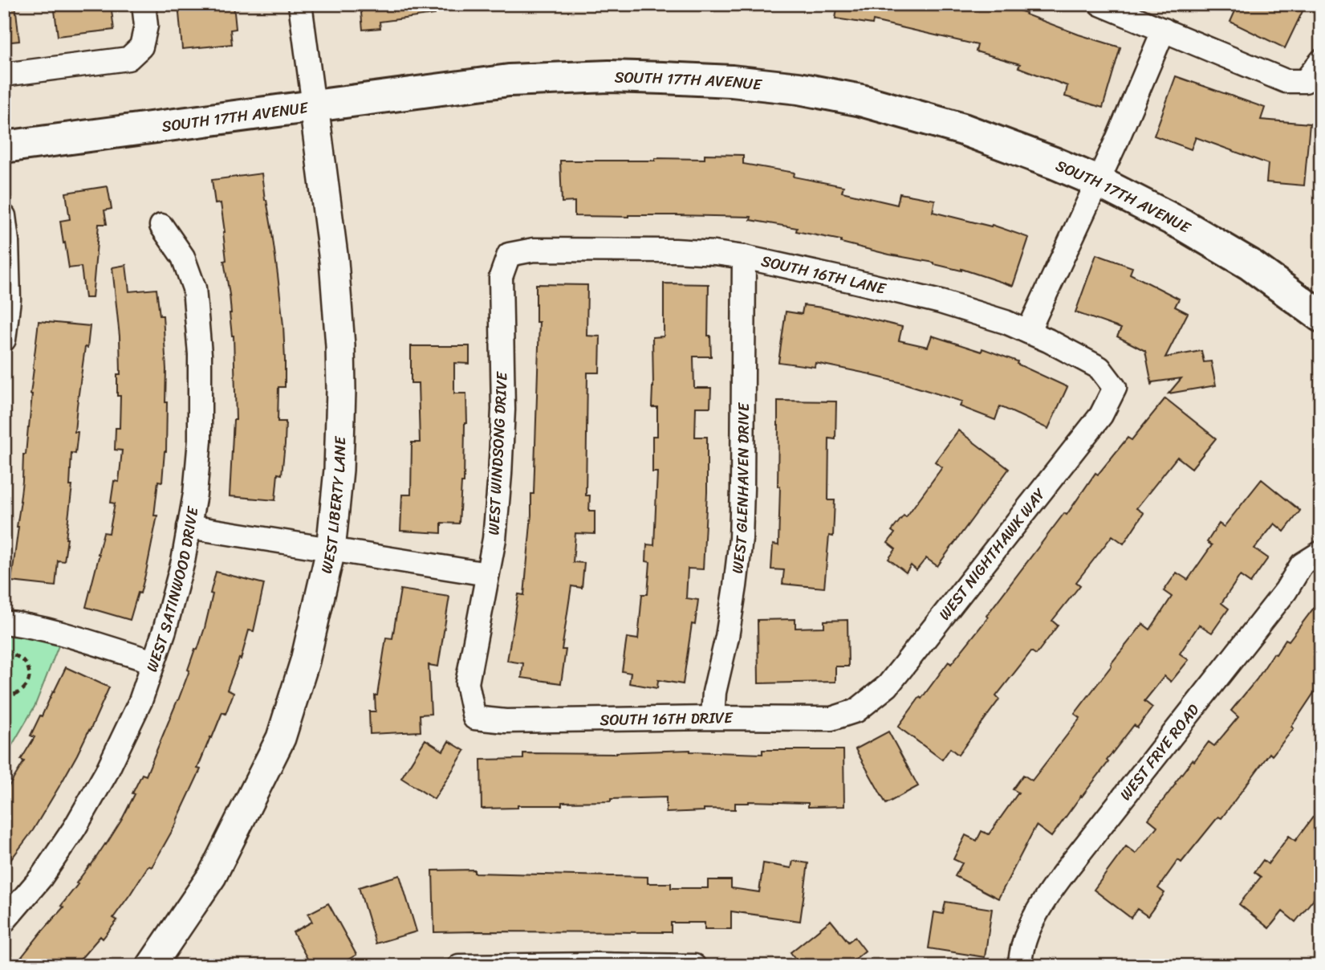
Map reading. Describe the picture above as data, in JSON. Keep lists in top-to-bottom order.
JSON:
{
  "streets": {
    "main road": ["SOUTH 17TH AVENUE"],
    "street": [
      "SOUTH 16TH LANE",
      "WEST WINDSONG DRIVE",
      "WEST GLENHAVEN DRIVE",
      "WEST LIBERTY LANE",
      "WEST NIGHTHAWK WAY",
      "WEST SATINWOOD DRIVE",
      "SOUTH 16TH DRIVE",
      "WEST FRYE ROAD"
    ]
  },
  "crossings": [
    ["SOUTH 17TH AVENUE", "WEST LIBERTY LANE"],
    ["SOUTH 16TH LANE", "WEST WINDSONG DRIVE"],
    ["SOUTH 16TH LANE", "WEST GLENHAVEN DRIVE"],
    ["SOUTH 16TH LANE", "WEST NIGHTHAWK WAY"],
    ["WEST WINDSONG DRIVE", "SOUTH 16TH DRIVE"],
    ["WEST GLENHAVEN DRIVE", "SOUTH 16TH DRIVE"],
    ["WEST NIGHTHAWK WAY", "SOUTH 16TH DRIVE"]
  ]
}
